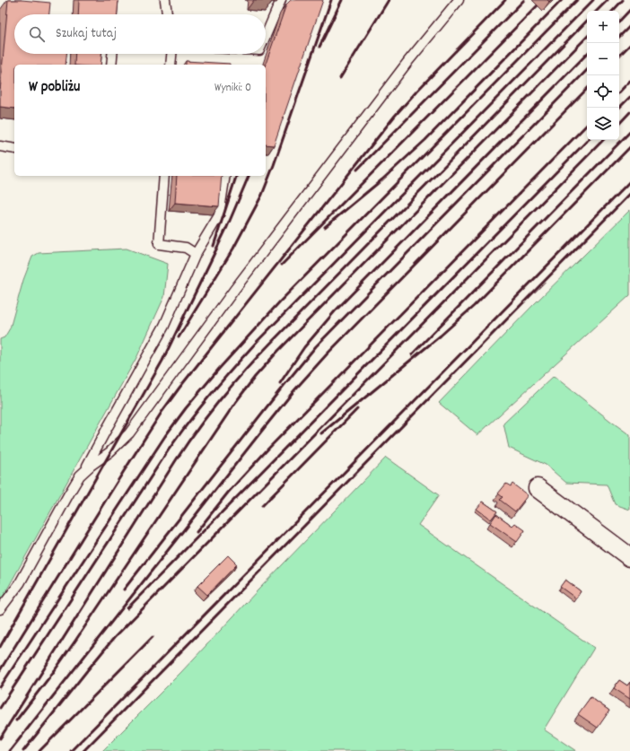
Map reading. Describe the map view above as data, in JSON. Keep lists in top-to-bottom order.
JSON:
{
  "page": {
    "map_buttons": ["+", "−"],
    "search": "Szukaj tutaj",
    "heading": ["W pobliżu", "Wyniki: 0"]
  }
}
